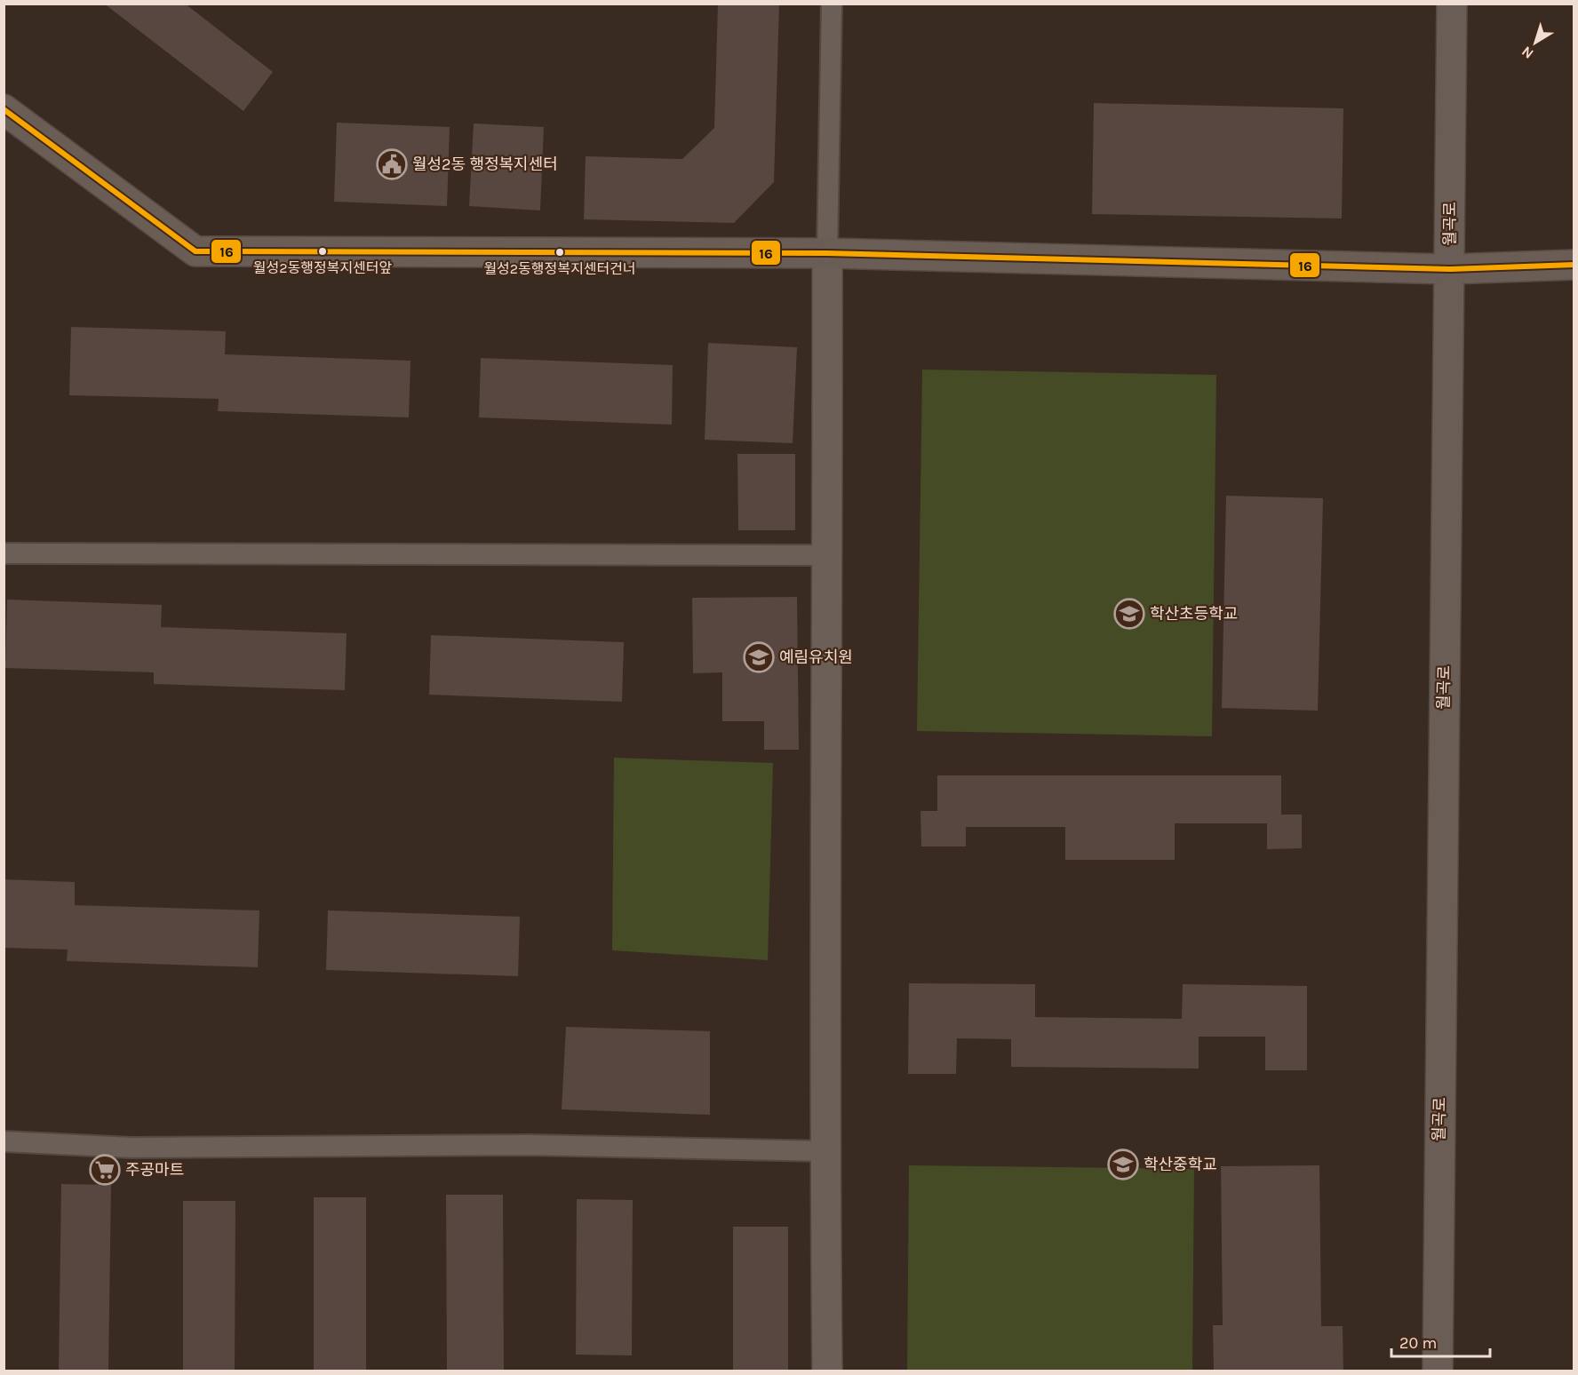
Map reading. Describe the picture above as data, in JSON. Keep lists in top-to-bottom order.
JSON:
{
  "streets": {
    "street": ["월곡로"]
  },
  "places": {
    "public building": ["월성2동 행정복지센터"],
    "other": ["월성2동행정복지센터앞", "월성2동행정복지센터건너"],
    "school or university": ["학산초등학교", "예림유치원", "학산중학교"],
    "supermarket": ["주공마트"]
  },
  "lines": ["transit line 16"],
  "scale_bar": "20 m",
  "north": "bottom left"
}
